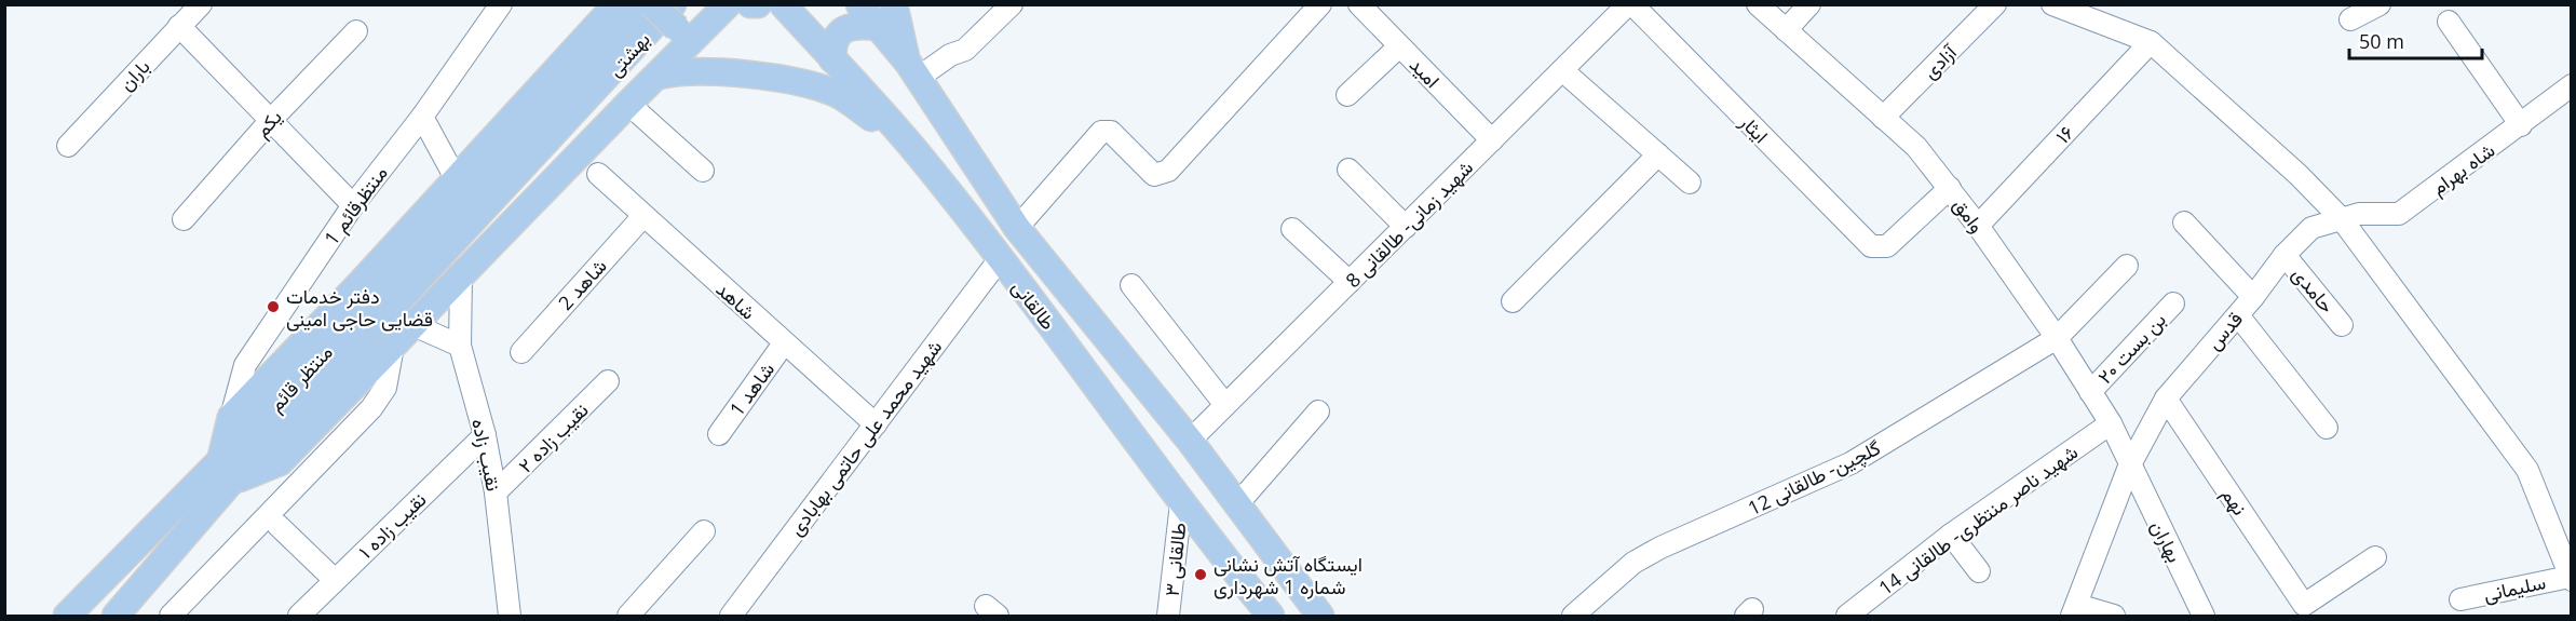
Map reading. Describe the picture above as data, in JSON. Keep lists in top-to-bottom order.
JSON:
{
  "streets": {
    "main road": ["بهشتی", "طالقانی", "منتظر قائم"],
    "street": [
      "آزادی",
      "امید",
      "باران",
      "یکم",
      "ایثار",
      "۱۶",
      "شاه بهرام",
      "منتظرقائم 1",
      "وامق",
      "شهید زمانی- طالقانی 8",
      "شاهد 2",
      "حامدی",
      "شاهد",
      "قدس",
      "بن بست ۲۰",
      "شاهد 1",
      "نقیب زاده ۲",
      "شهید محمد علی حاتمی بهابادی",
      "نقیب زاده",
      "گلچین- طالقانی 12",
      "نهم",
      "شهید ناصر منتظری- طالقانی 14",
      "نقیب زاده ۱",
      "بهاران",
      "طالقانی ۳",
      "سلیمانی"
    ]
  },
  "crossings": [
    ["بهشتی", "منتظر قائم"],
    ["آزادی", "وامق"],
    ["امید", "شهید زمانی- طالقانی 8"],
    ["ایثار", "وامق"],
    ["ایثار", "شهید زمانی- طالقانی 8"],
    ["۱۶", "وامق"],
    ["شاه بهرام", "قدس"],
    ["وامق", "قدس"],
    ["وامق", "بن بست ۲۰"],
    ["وامق", "گلچین- طالقانی 12"],
    ["وامق", "شهید ناصر منتظری- طالقانی 14"],
    ["وامق", "بهاران"],
    ["شهید زمانی- طالقانی 8", "طالقانی"],
    ["شاهد 2", "شاهد"],
    ["حامدی", "قدس"],
    ["شاهد", "شاهد 1"],
    ["شاهد", "شهید محمد علی حاتمی بهابادی"],
    ["طالقانی", "شهید محمد علی حاتمی بهابادی"],
    ["طالقانی", "طالقانی ۳"],
    ["قدس", "نهم"],
    ["قدس", "بهاران"],
    ["نقیب زاده ۲", "نقیب زاده"],
    ["نقیب زاده", "نقیب زاده ۱"]
  ],
  "places": ["دفتر خدمات قضایی حاجی امینی", "ایستگاه آتش نشانی شماره 1 شهرداری"],
  "scale_bar": "50 m"
}
